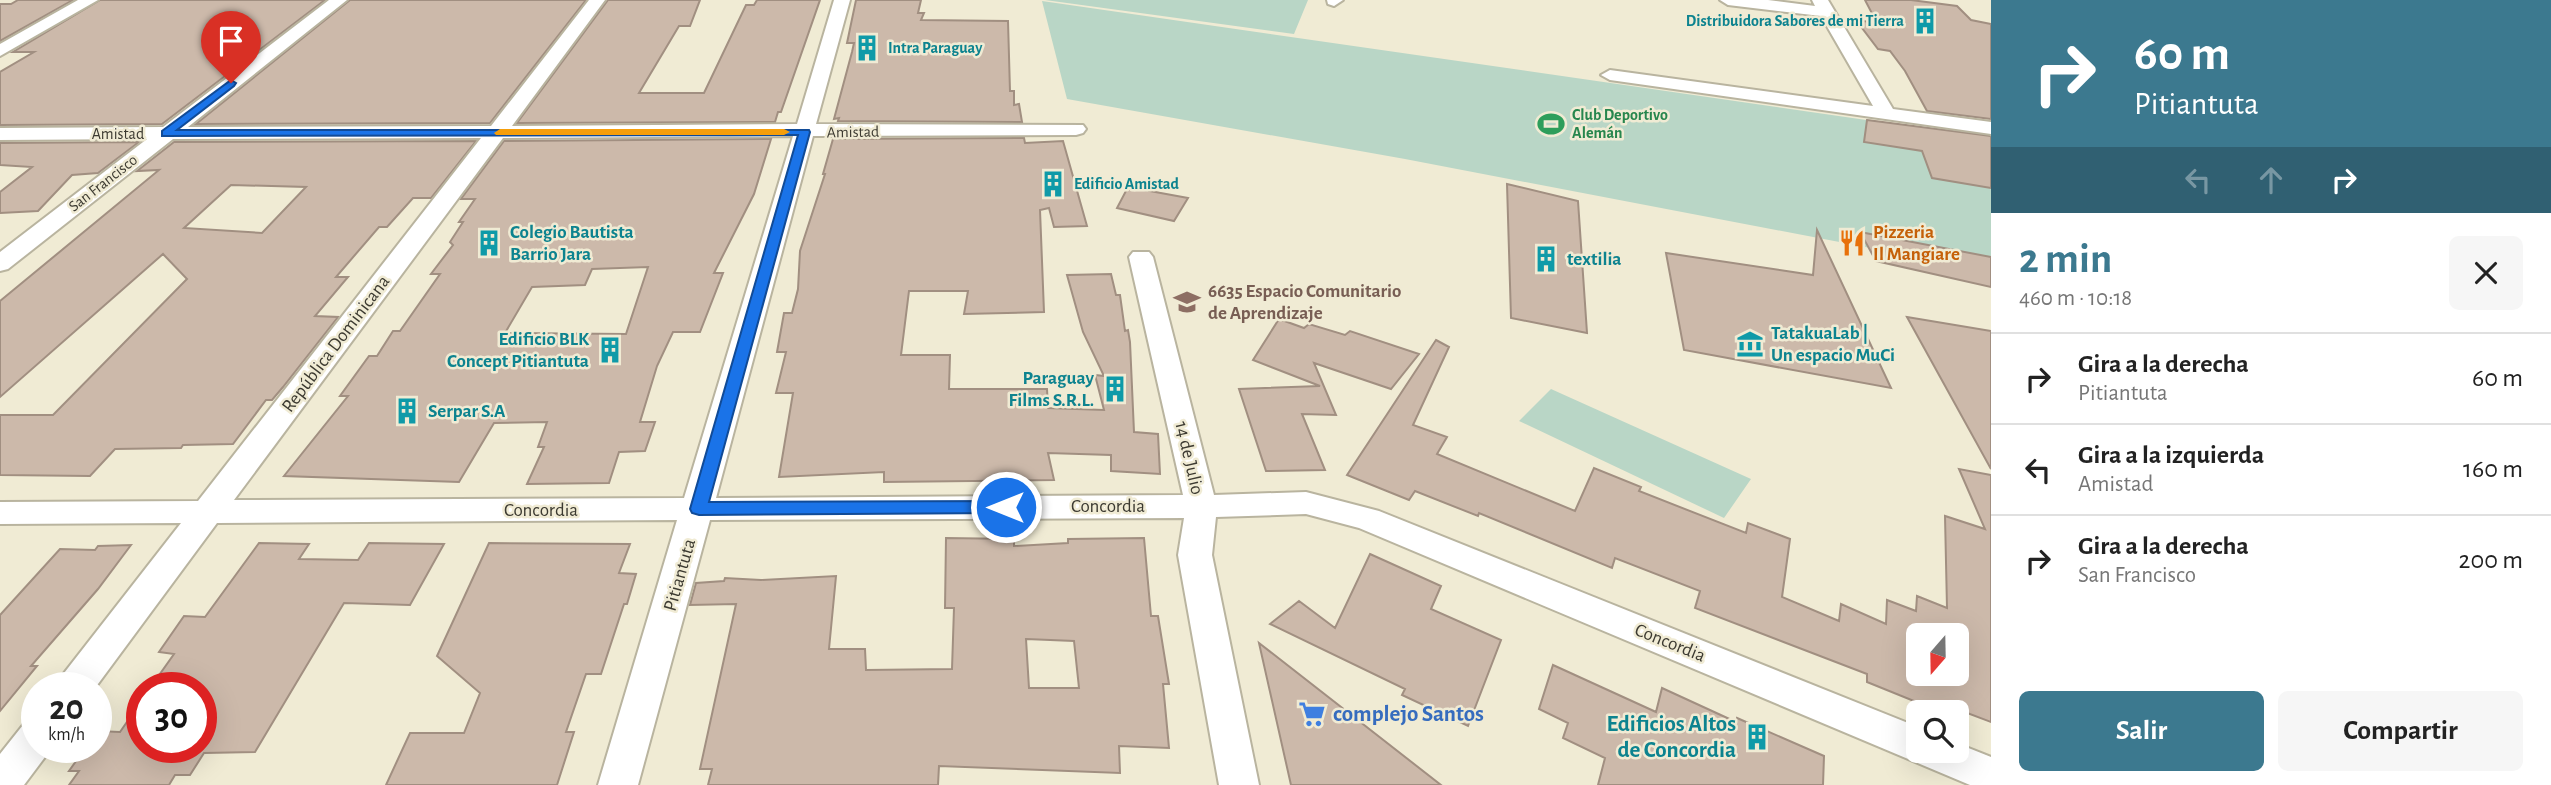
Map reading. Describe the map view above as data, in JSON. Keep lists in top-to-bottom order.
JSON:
{
  "streets": {
    "street": [
      "Amistad",
      "San Francisco",
      "República Dominicana",
      "14 de Julio",
      "Concordia",
      "Pitiantuta"
    ]
  },
  "crossings": [
    ["Amistad", "San Francisco"],
    ["Amistad", "República Dominicana"],
    ["Amistad", "Pitiantuta"],
    ["República Dominicana", "Concordia"],
    ["14 de Julio", "Concordia"],
    ["Concordia", "Pitiantuta"]
  ],
  "places": {
    "building": [
      "Distribuidora Sabores de mi Tierra",
      "Intra Paraguay",
      "Edificio Amistad",
      "Colegio Bautista Barrio Jara",
      "textilia",
      "Edificio BLK Concept Pitiantuta",
      "Paraguay Films S.R.L.",
      "Serpar S.A",
      "Edificios Altos de Concordia"
    ],
    "sports": ["Club Deportivo Alemán"],
    "restaurant": ["Pizzeria Il Mangiare"],
    "school or university": ["6635 Espacio Comunitario de Aprendizaje"],
    "museum": ["TatakuaLab | Un espacio MuCi"],
    "supermarket": ["complejo Santos"]
  },
  "north": "bottom",
  "page": {
    "turn": ["60 m", "Pitiantuta"],
    "heading": ["2 min", "460 m · 10:18"],
    "list": [
      {
        "name": "Gira a la derecha",
        "note": "Pitiantuta",
        "value": "60 m"
      },
      {
        "name": "Gira a la izquierda",
        "note": "Amistad",
        "value": "160 m"
      },
      {
        "name": "Gira a la derecha",
        "note": "San Francisco",
        "value": "200 m"
      }
    ],
    "speed": "20 km/h",
    "limit": "30",
    "buttons": ["Salir", "Compartir"]
  }
}
